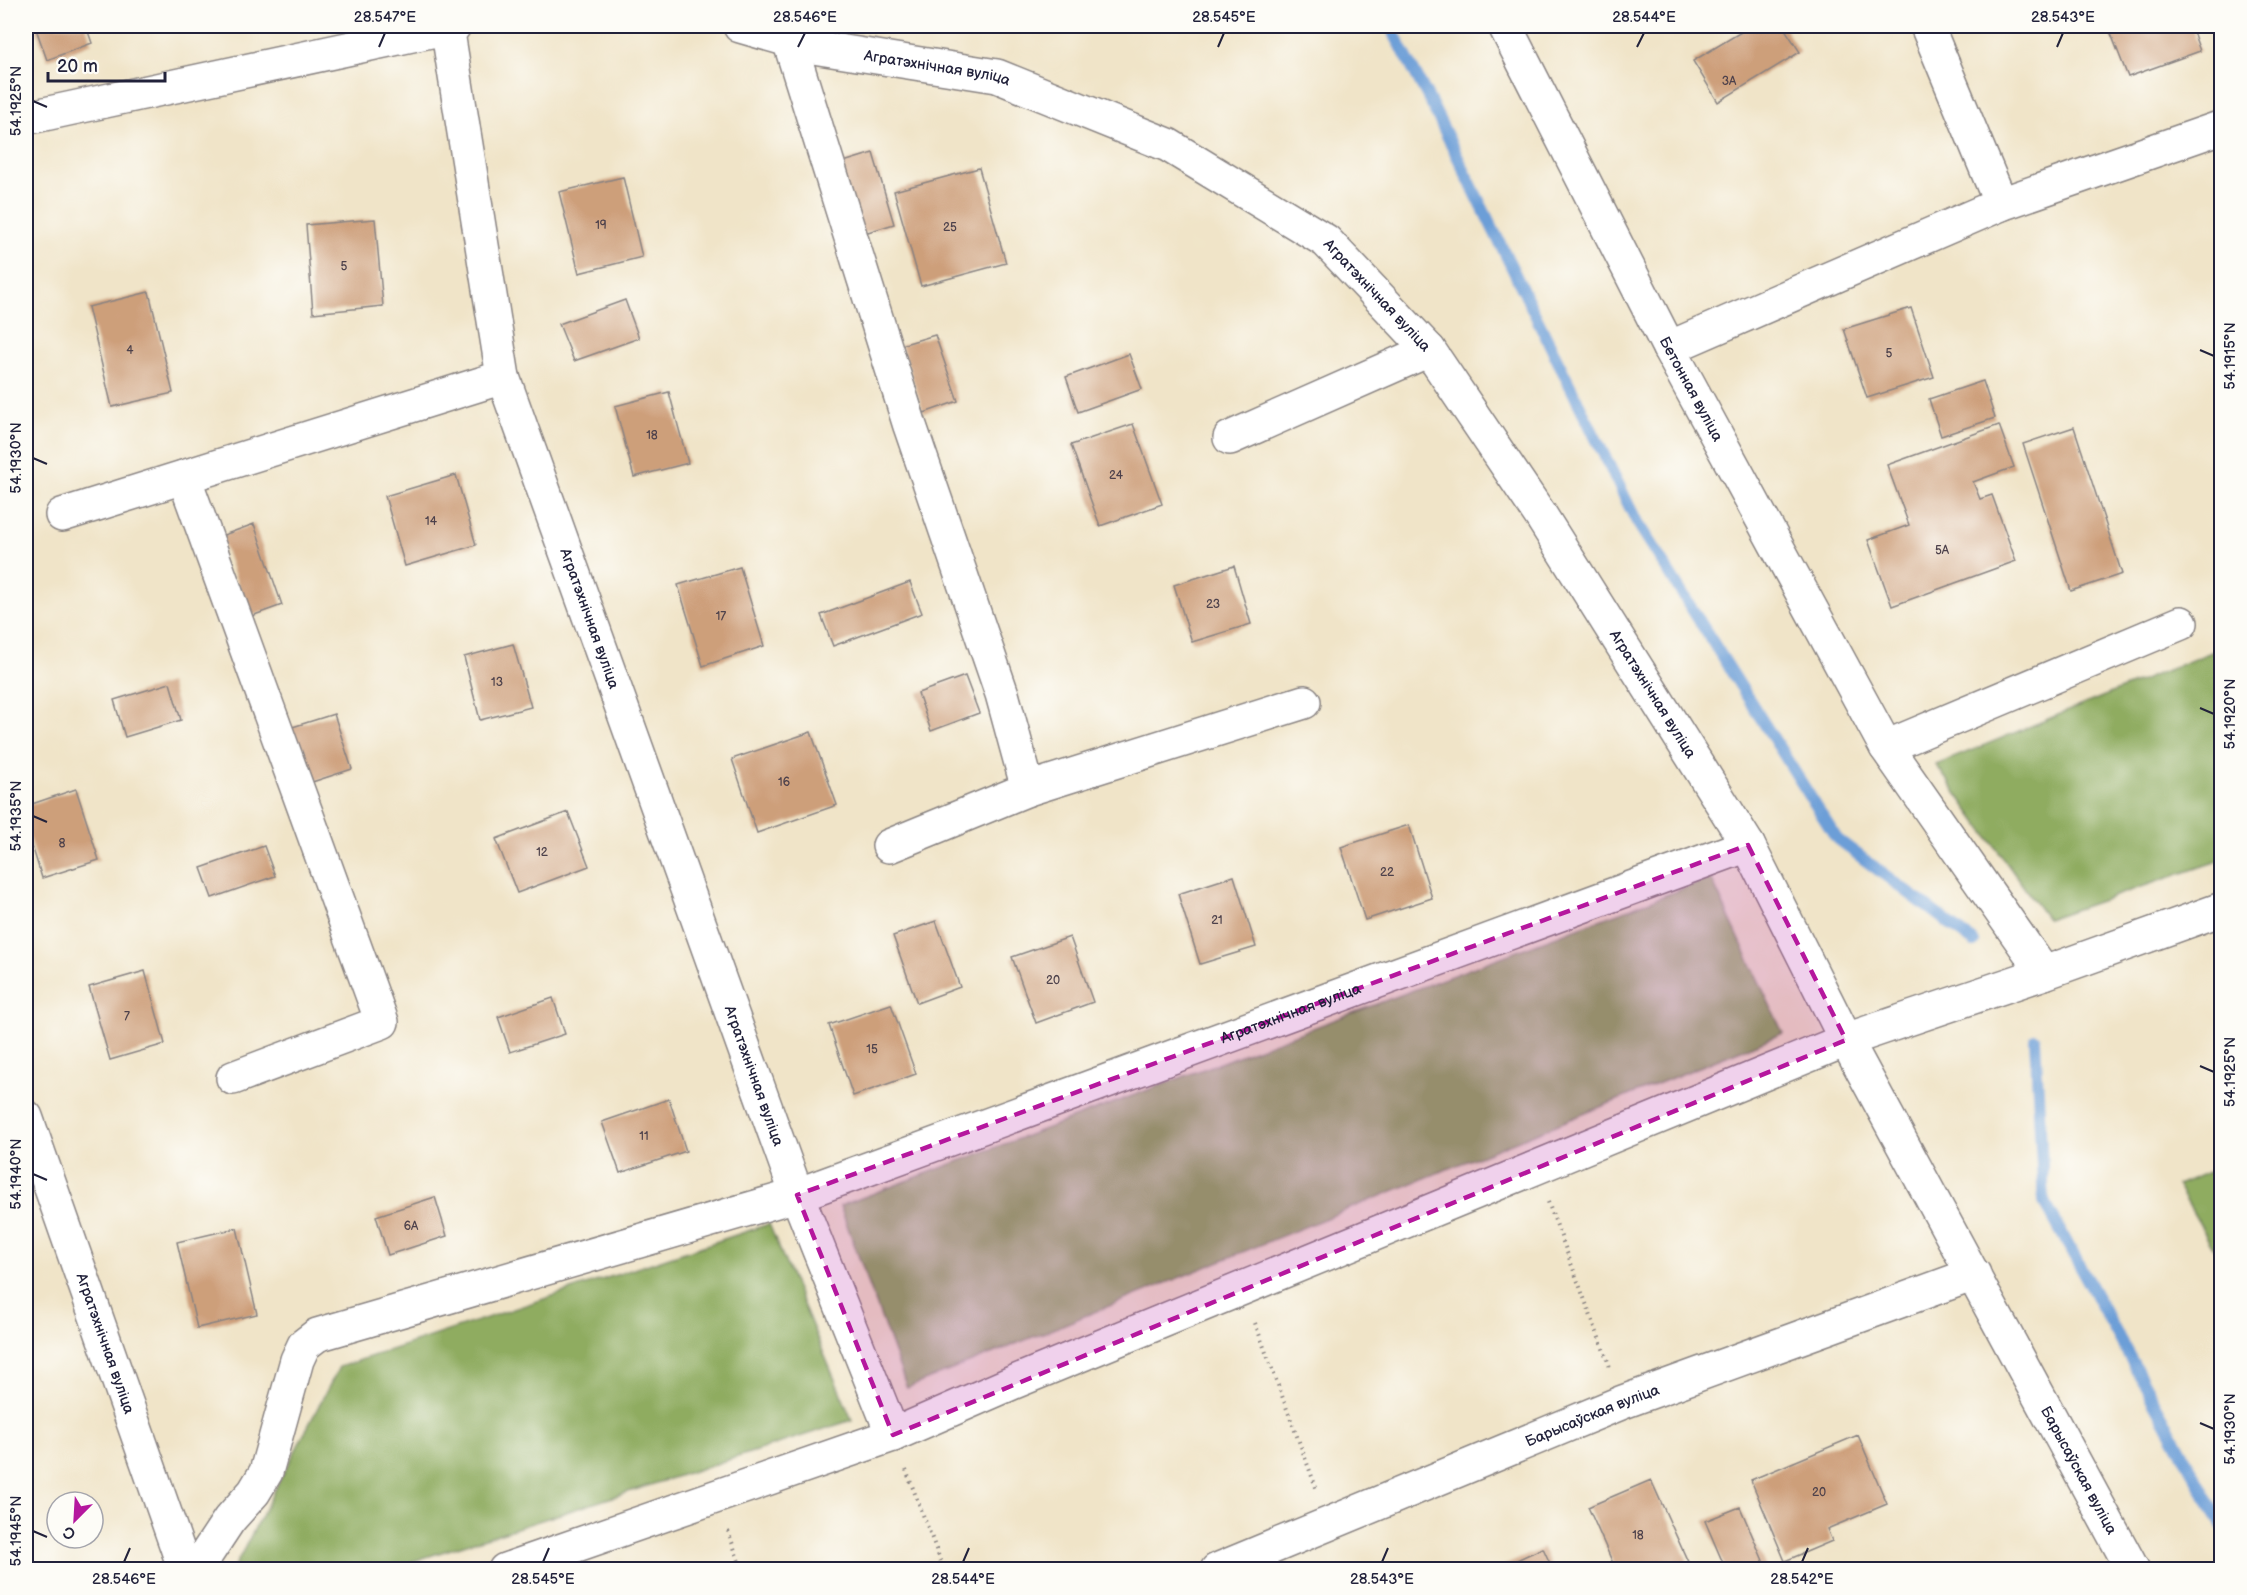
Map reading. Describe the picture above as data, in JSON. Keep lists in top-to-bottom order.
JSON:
{
  "streets": {
    "street": ["Агратэхнічная вуліца", "Бетонная вуліца", "Барысаўская вуліца"]
  },
  "crossings": [
    ["Агратэхнічная вуліца", "Барысаўская вуліца"]
  ],
  "house_numbers": [
    "3А",
    "19",
    "25",
    "5",
    "4",
    "5",
    "18",
    "24",
    "14",
    "5А",
    "23",
    "17",
    "13",
    "16",
    "8",
    "12",
    "22",
    "21",
    "20",
    "7",
    "15",
    "11",
    "6А",
    "20",
    "18"
  ],
  "scale_bar": "20 m",
  "north": "bottom left",
  "coordinates": [
    "28.547°E",
    "28.546°E",
    "28.545°E",
    "28.544°E",
    "28.543°E",
    "54.1925°N",
    "54.1915°N",
    "54.1930°N",
    "54.1920°N",
    "54.1935°N",
    "54.1940°N",
    "54.1945°N",
    "28.542°E"
  ]
}
